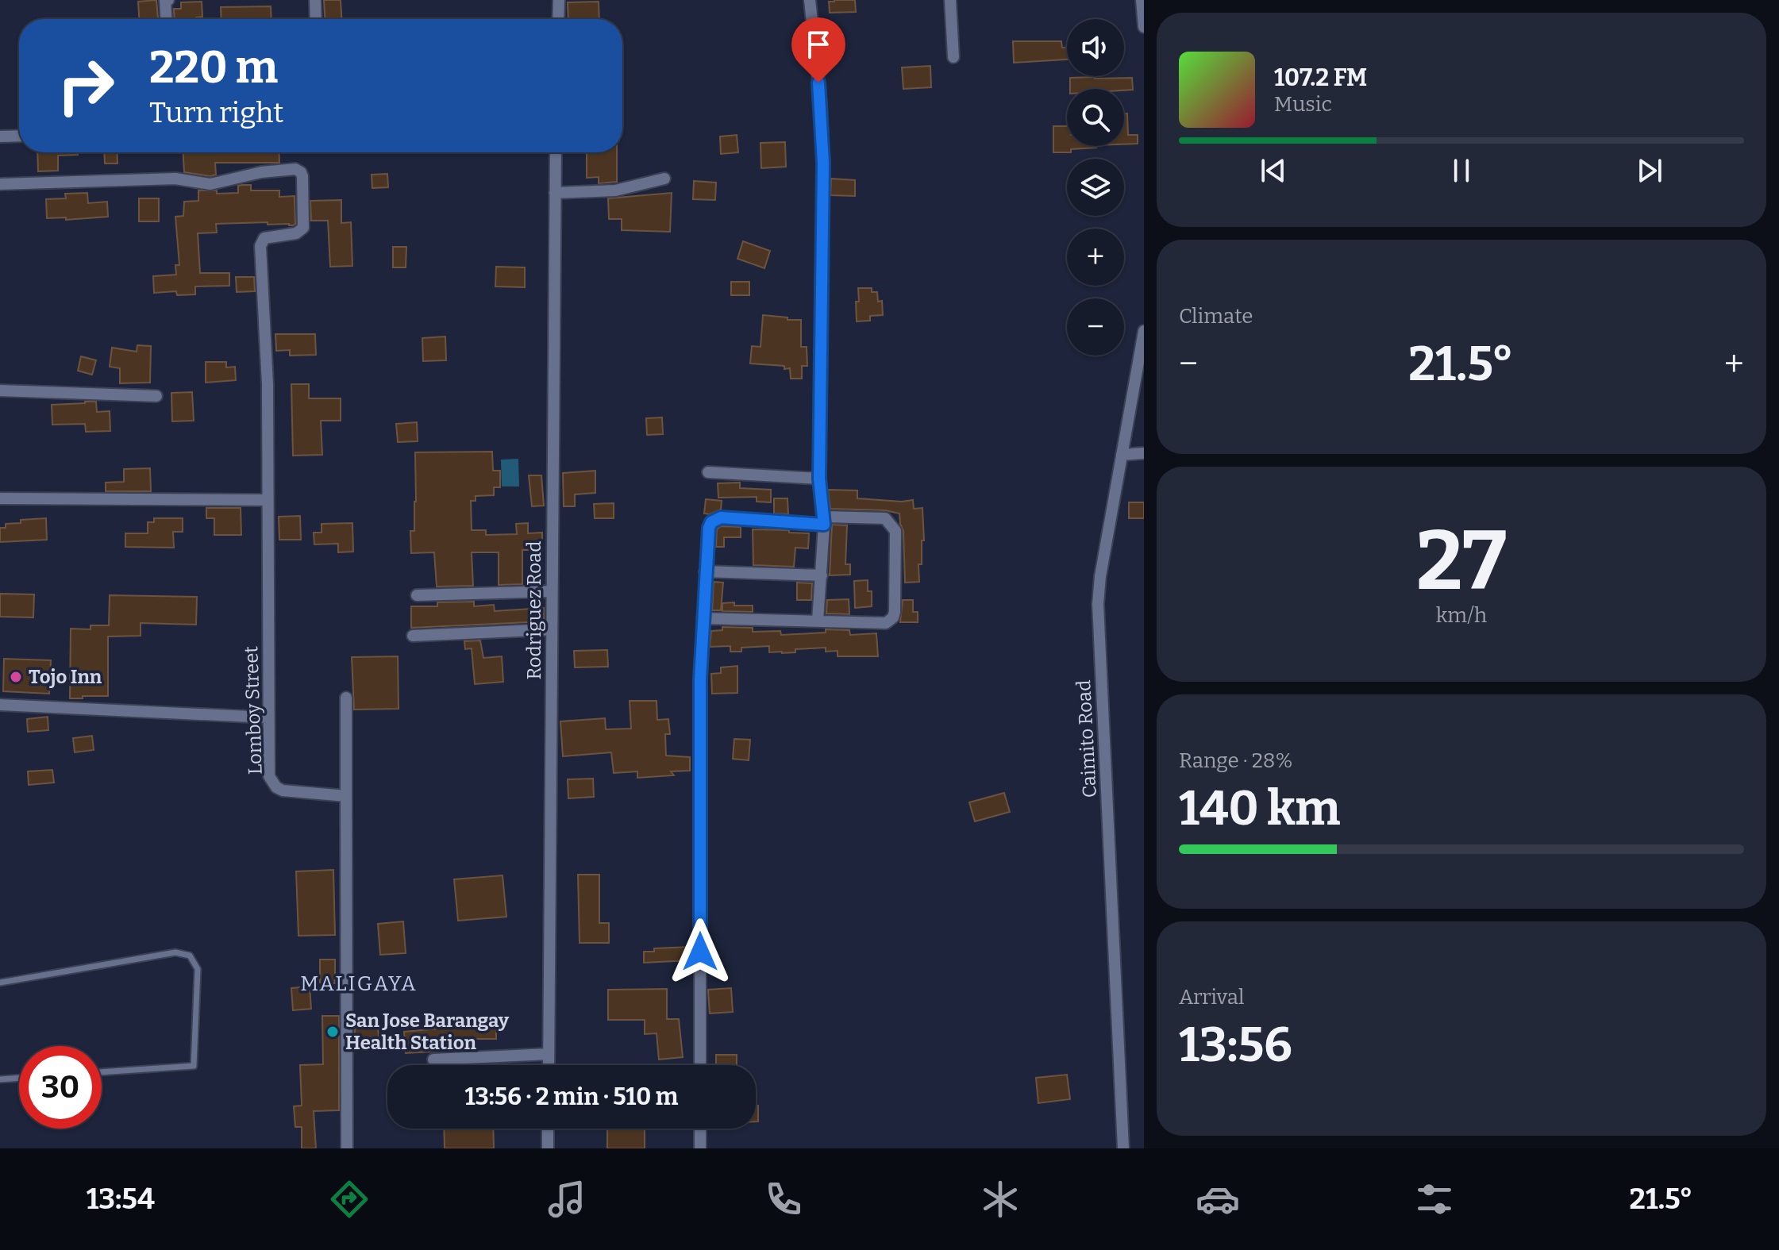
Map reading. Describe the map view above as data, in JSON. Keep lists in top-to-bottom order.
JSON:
{
  "streets": {
    "street": ["Rodriguez Road", "Lomboy Street", "Caimito Road"]
  },
  "districts": ["MALIGAYA"],
  "places": ["Tojo Inn", "San Jose Barangay Health Station"],
  "page": {
    "map_buttons": ["+", "−"],
    "turn": ["220 m", "Turn right"],
    "song": ["107.2 FM", "Music"],
    "tile": [
      "Climate",
      ["27", "km/h"],
      ["Range · 28%", "140 km"],
      ["Arrival", "13:56"]
    ],
    "heat": ["−", "21.5°", "+"],
    "limit": "30",
    "trip": "13:56 · 2 min · 510 m",
    "tabs": ["13:54", "21.5°"]
  }
}
